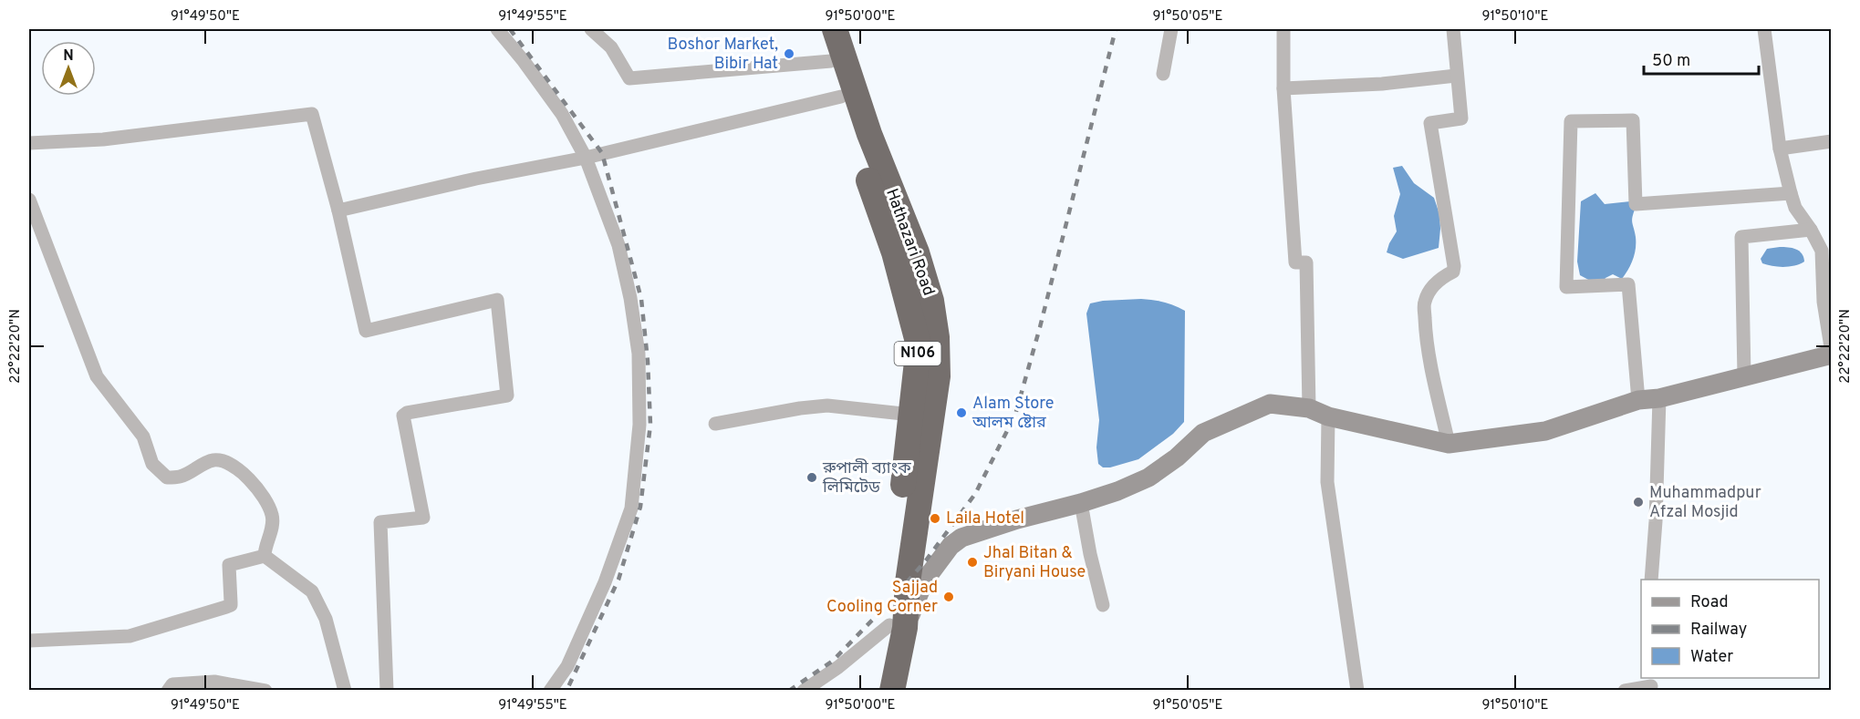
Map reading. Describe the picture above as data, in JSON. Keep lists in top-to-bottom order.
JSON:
{
  "streets": {
    "highway": ["Hathazari Road", "N106"]
  },
  "places": [
    "Boshor Market, Bibir Hat",
    "Alam Store আলম ষ্টোর",
    "রুপালী ব্যাংক লিমিটেড",
    "Muhammadpur Afzal Mosjid",
    "Laila Hotel",
    "Jhal Bitan & Biryani House",
    "Sajjad Cooling Corner"
  ],
  "legend": ["Road", "Railway", "Water"],
  "scale_bar": "50 m",
  "north": "top",
  "coordinates": [
    "91°49'50\"E",
    "91°49'55\"E",
    "91°50'00\"E",
    "91°50'05\"E",
    "91°50'10\"E",
    "22°22'20\"N"
  ]
}
